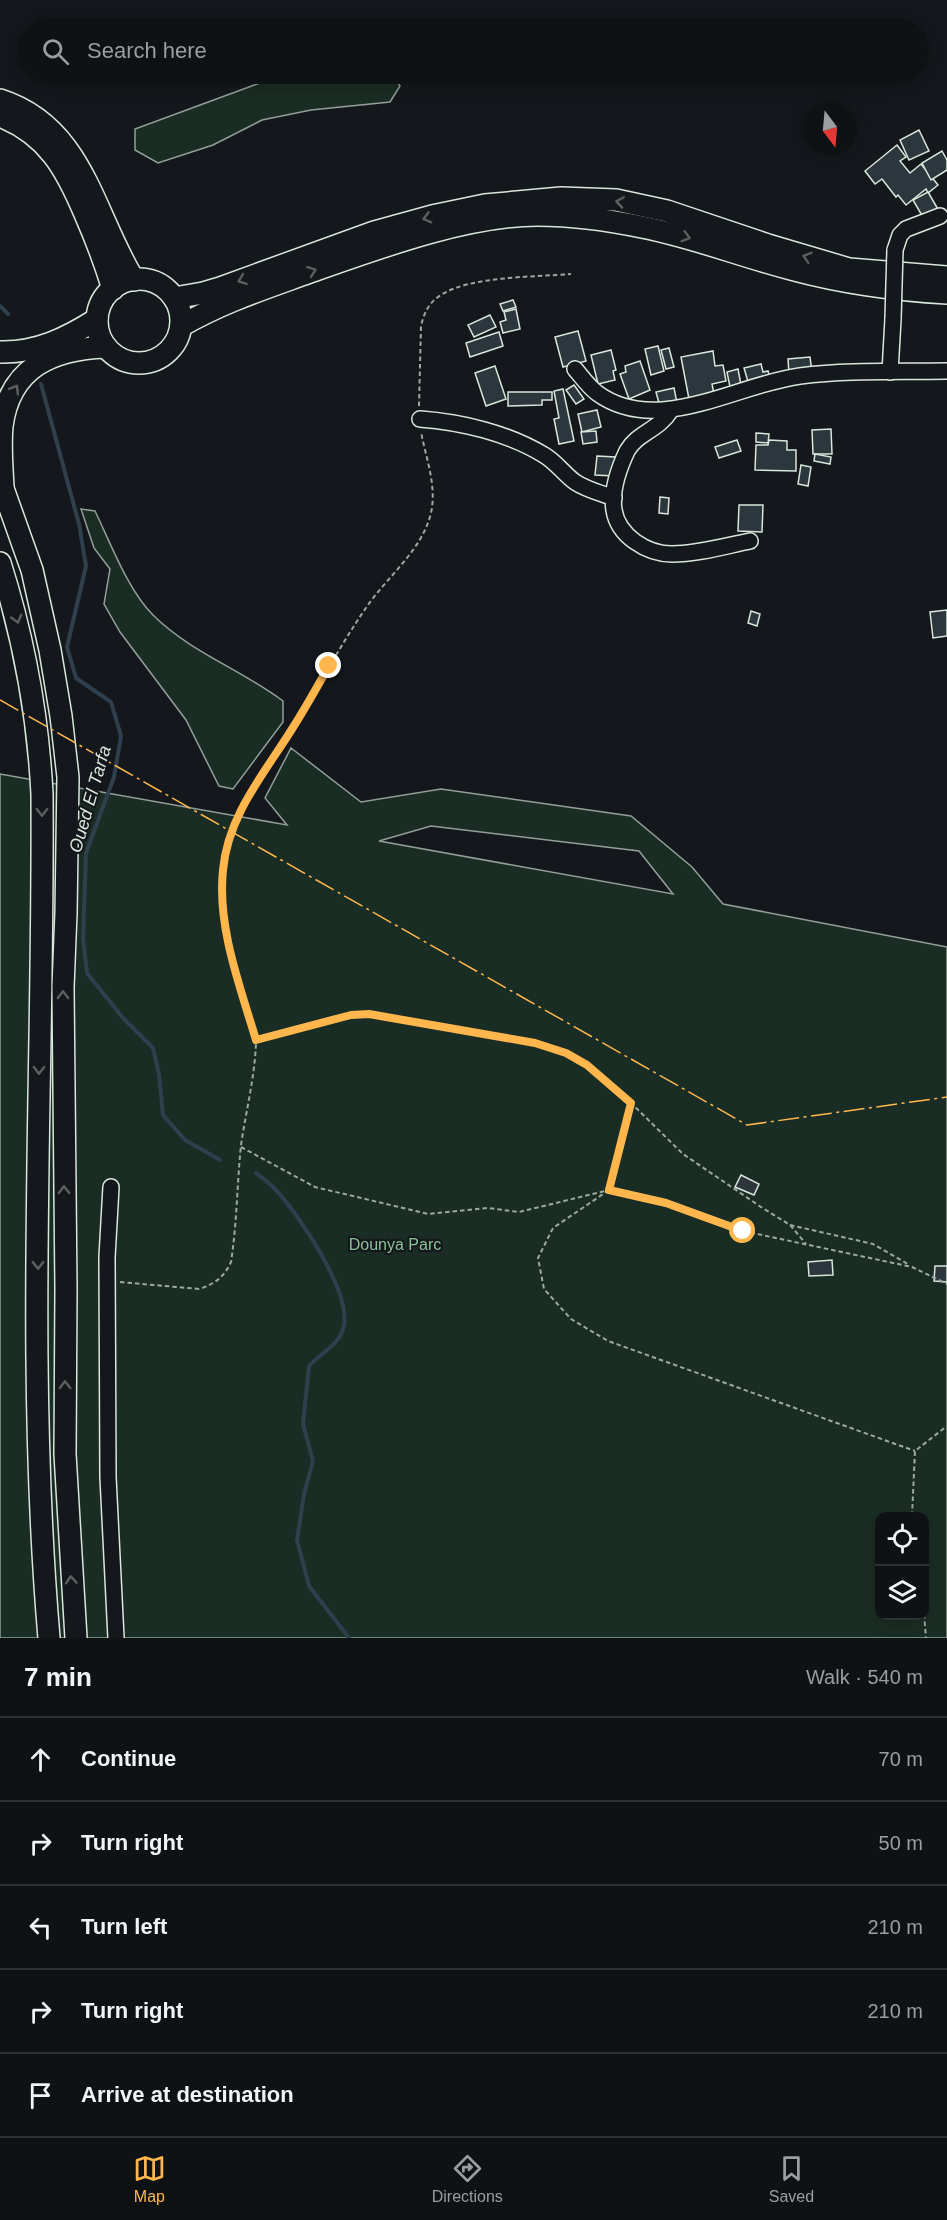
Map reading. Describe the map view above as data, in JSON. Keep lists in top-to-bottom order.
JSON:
{
  "water": ["Oued El Tarfa"],
  "parks": ["Dounya Parc"],
  "north": "bottom",
  "page": {
    "search": "Search here",
    "heading": ["7 min", "Walk · 540 m"],
    "list": [
      ["Continue", "70 m"],
      ["Turn right", "50 m"],
      ["Turn left", "210 m"],
      ["Turn right", "210 m"],
      "Arrive at destination"
    ],
    "nav": ["Map", "Directions", "Saved"]
  }
}
